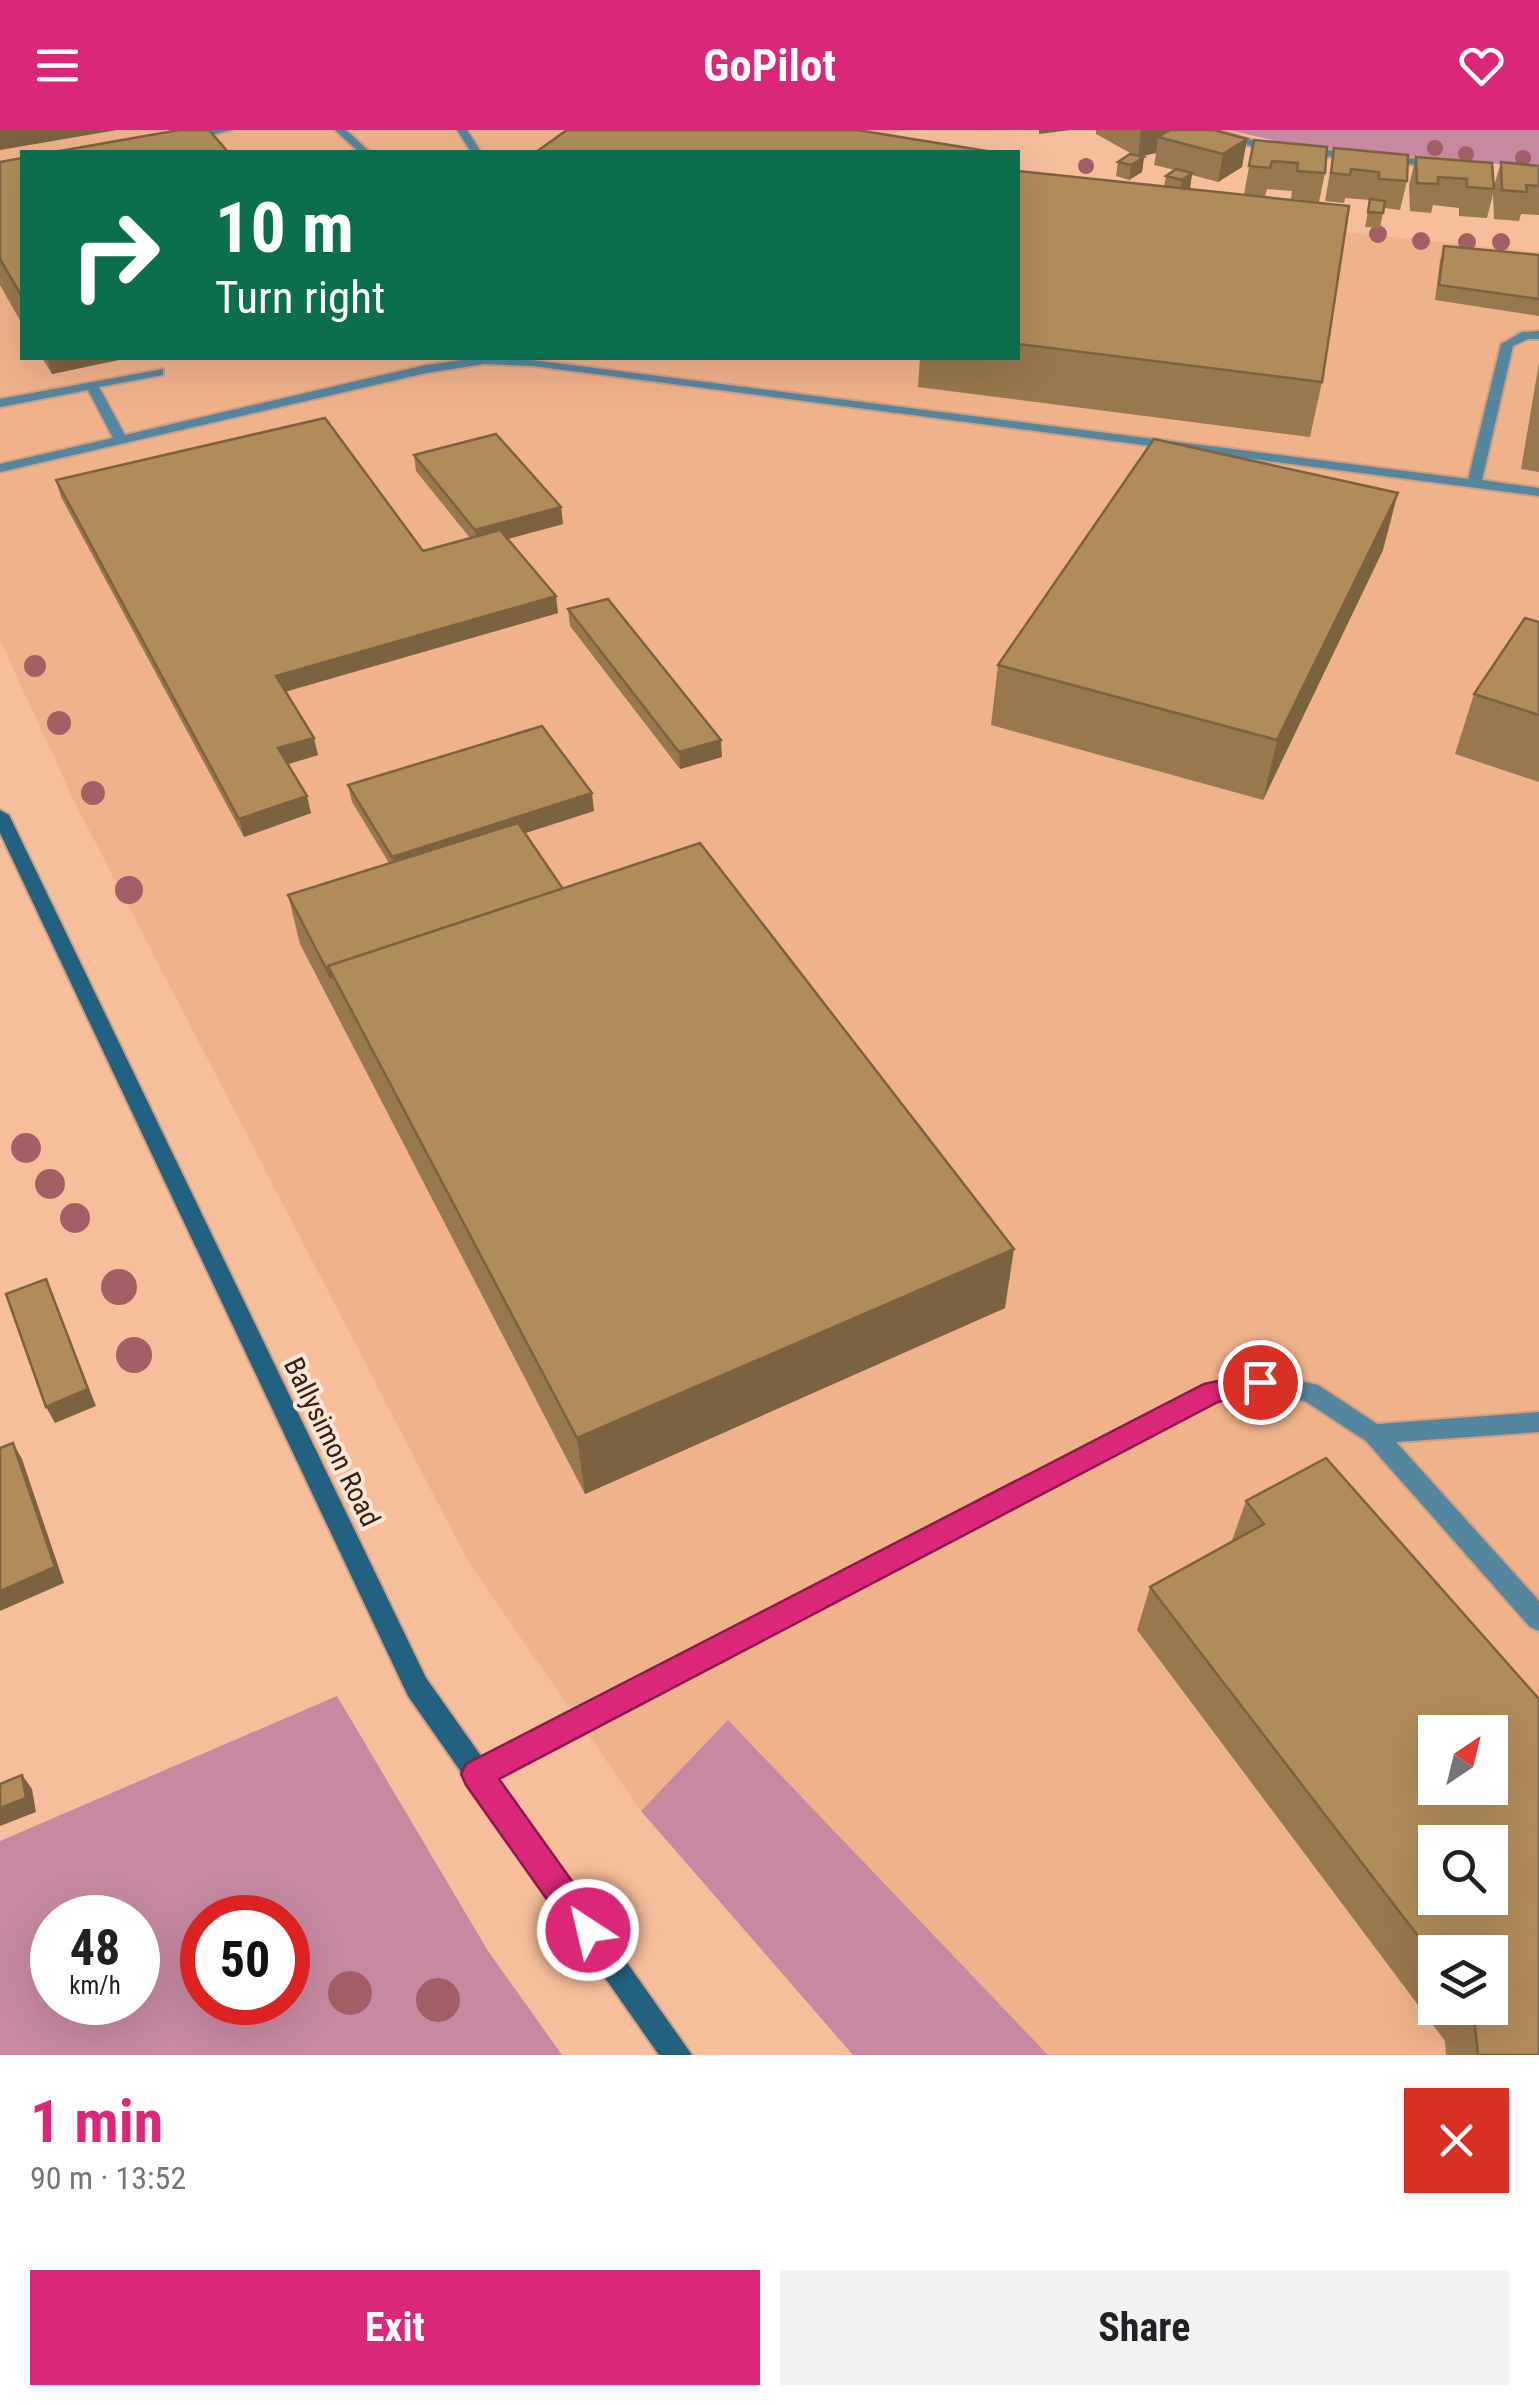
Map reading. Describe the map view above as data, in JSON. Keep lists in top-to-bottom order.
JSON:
{
  "streets": {
    "main road": ["Ballysimon Road"]
  },
  "north": "top right",
  "page": {
    "header": "GoPilot",
    "turn": ["10 m", "Turn right"],
    "speed": "48 km/h",
    "limit": "50",
    "heading": ["1 min", "90 m · 13:52"],
    "buttons": ["Exit", "Share"]
  }
}
